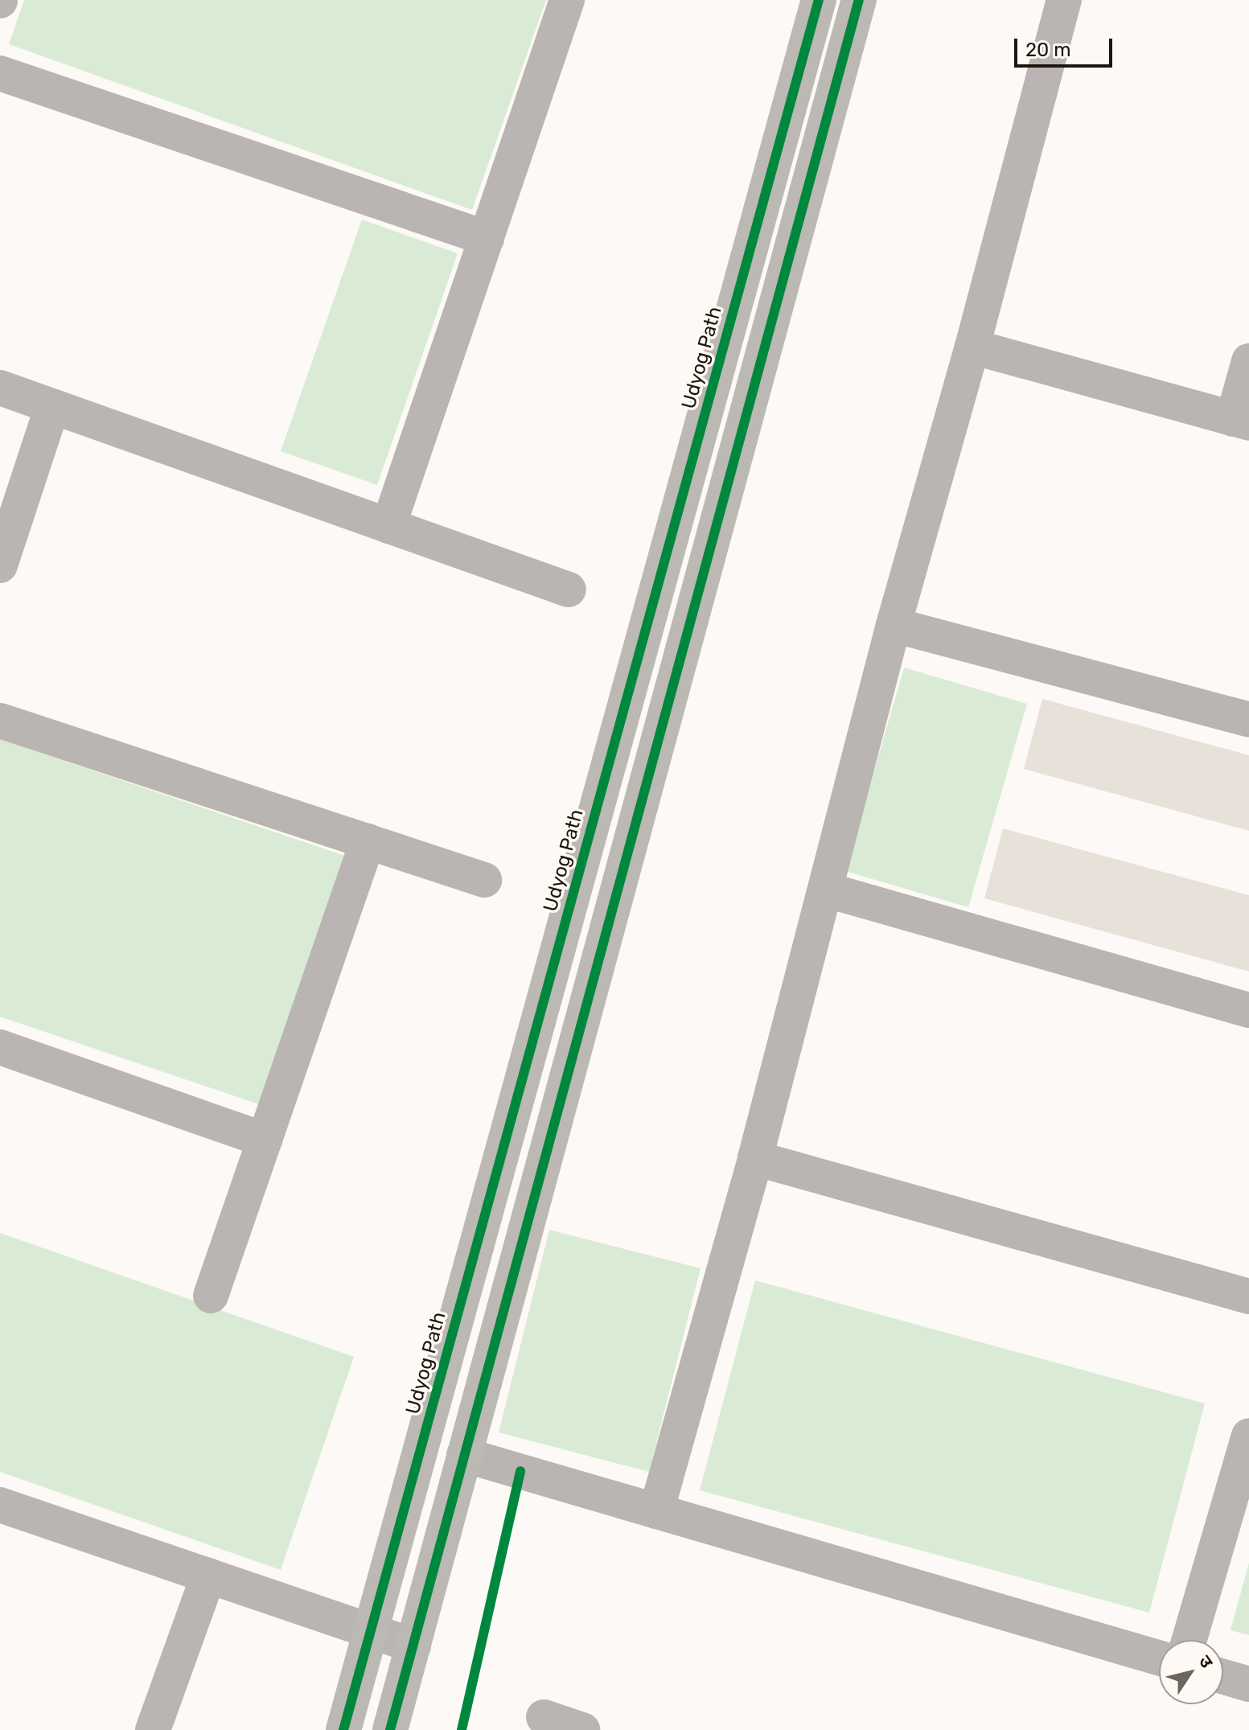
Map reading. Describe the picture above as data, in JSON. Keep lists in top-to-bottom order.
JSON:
{
  "streets": {
    "main road": ["Udyog Path"]
  },
  "scale_bar": "20 m",
  "north": "top right"
}
